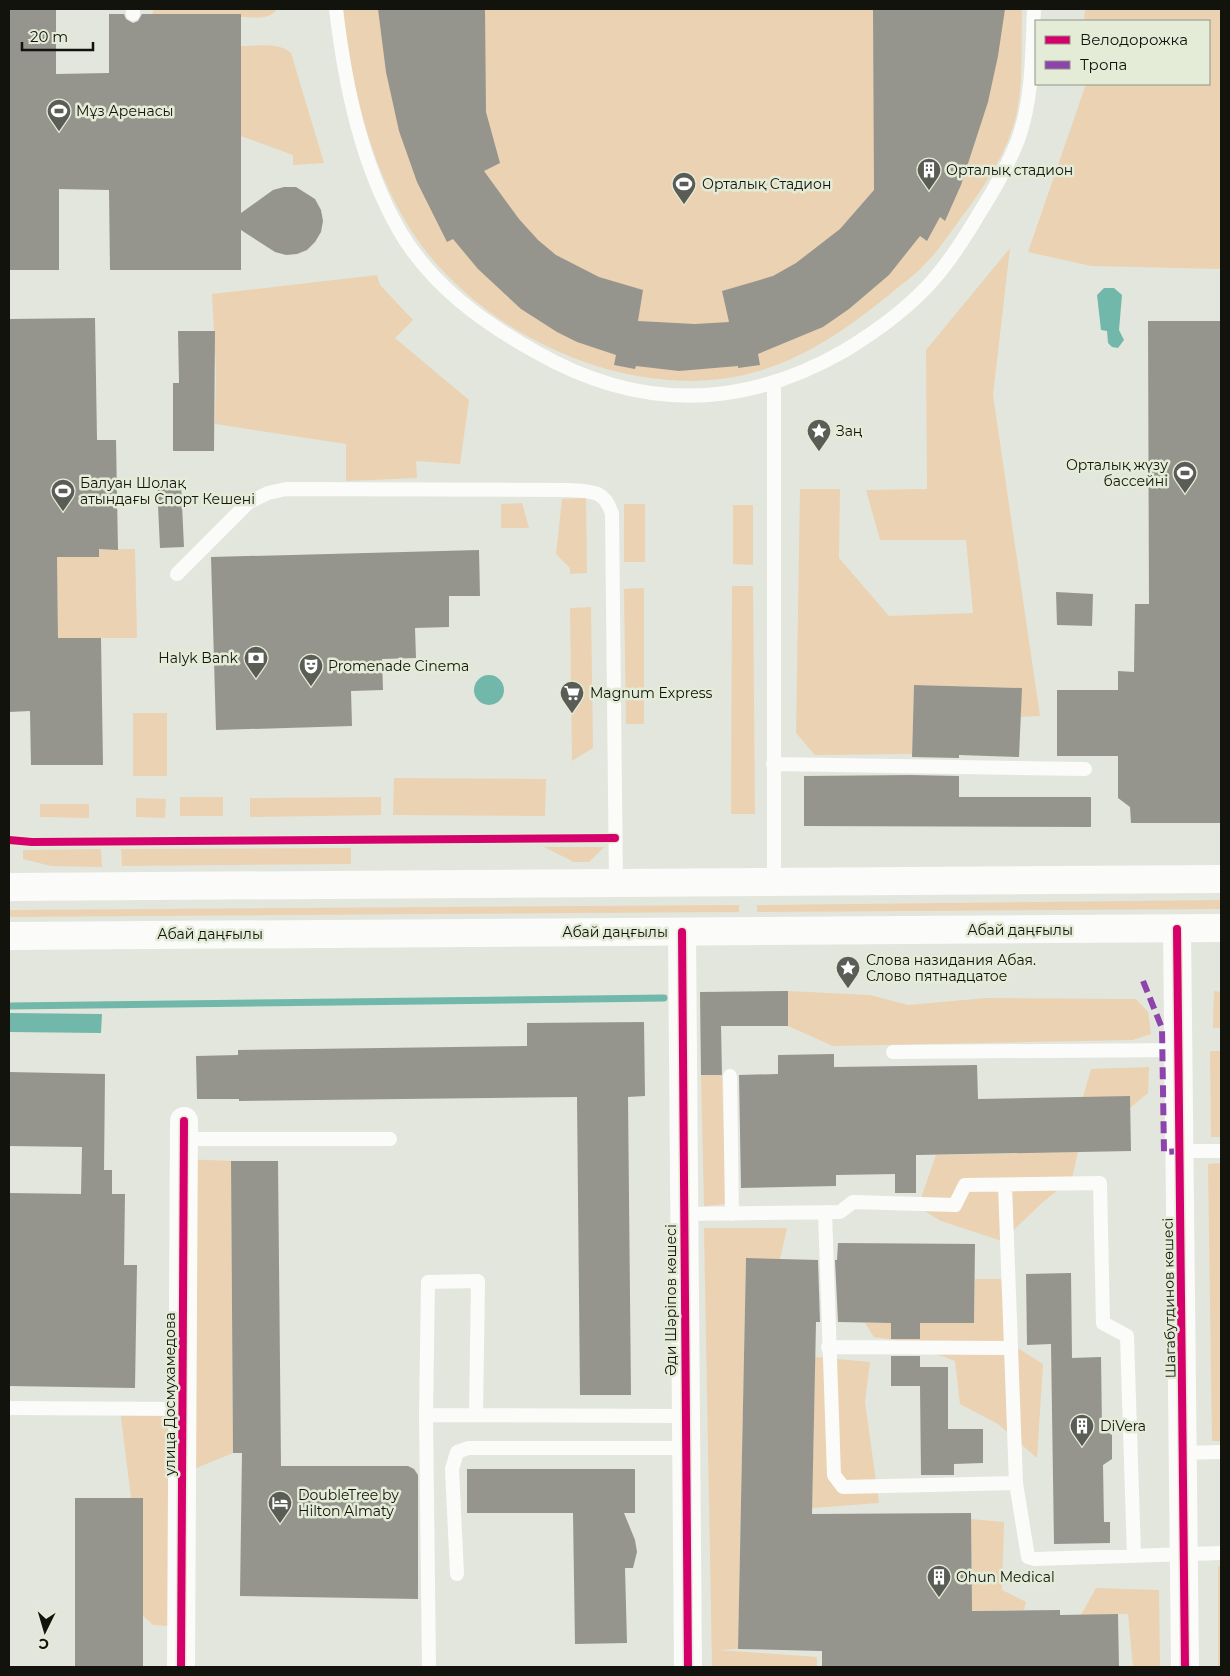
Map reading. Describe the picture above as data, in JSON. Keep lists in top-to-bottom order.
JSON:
{
  "streets": {
    "main road": [
      "Абай даңғылы",
      "Шагабутдинов көшесі",
      "Әди Шәріпов көшесі",
      "улица Досмухамедова"
    ]
  },
  "crossings": [
    ["Абай даңғылы", "Шагабутдинов көшесі"],
    ["Абай даңғылы", "Әди Шәріпов көшесі"]
  ],
  "places": {
    "sports": [
      "Мұз Аренасы",
      "Орталық Стадион",
      "Орталық жүзу бассейні",
      "Балуан Шолақ атындағы Спорт Кешені"
    ],
    "building": ["Орталық стадион", "DiVera", "Ohun Medical"],
    "place": ["Заң", "Слова назидания Абая. Слово пятнадцатое"],
    "bank": ["Halyk Bank"],
    "theatre": ["Promenade Cinema"],
    "supermarket": ["Magnum Express"],
    "hotel": ["DoubleTree by Hilton Almaty"]
  },
  "legend": ["Велодорожка", "Тропа"],
  "scale_bar": "20 m",
  "north": "bottom"
}
